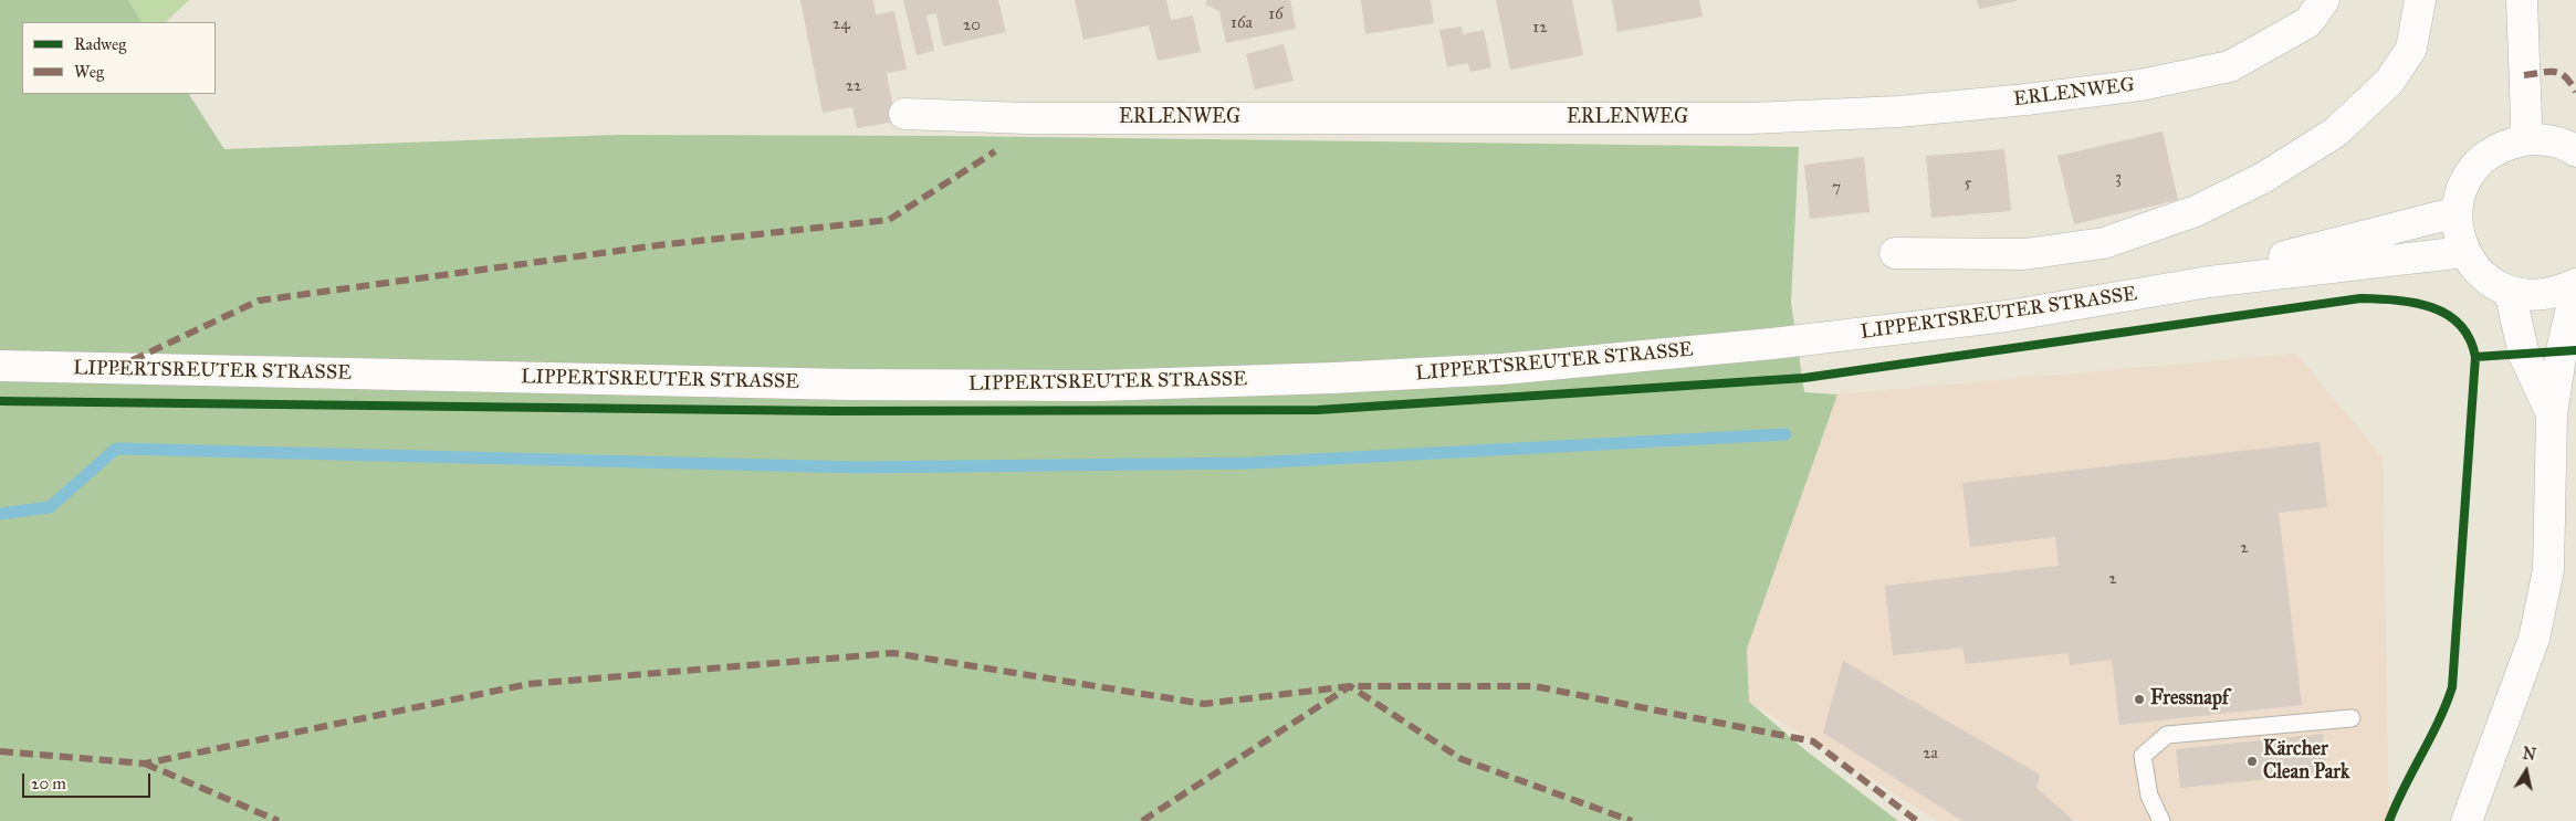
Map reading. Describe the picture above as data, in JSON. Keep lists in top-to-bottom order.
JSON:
{
  "streets": {
    "street": ["ERLENWEG", "LIPPERTSREUTER STRASSE"]
  },
  "places": ["Fressnapf", "Kärcher Clean Park"],
  "house_numbers": [
    "16",
    "16a",
    "24",
    "20",
    "12",
    "22",
    "3",
    "5",
    "7",
    "2",
    "2",
    "2a"
  ],
  "legend": ["Radweg", "Weg"],
  "scale_bar": "20 m",
  "north": "top"
}
